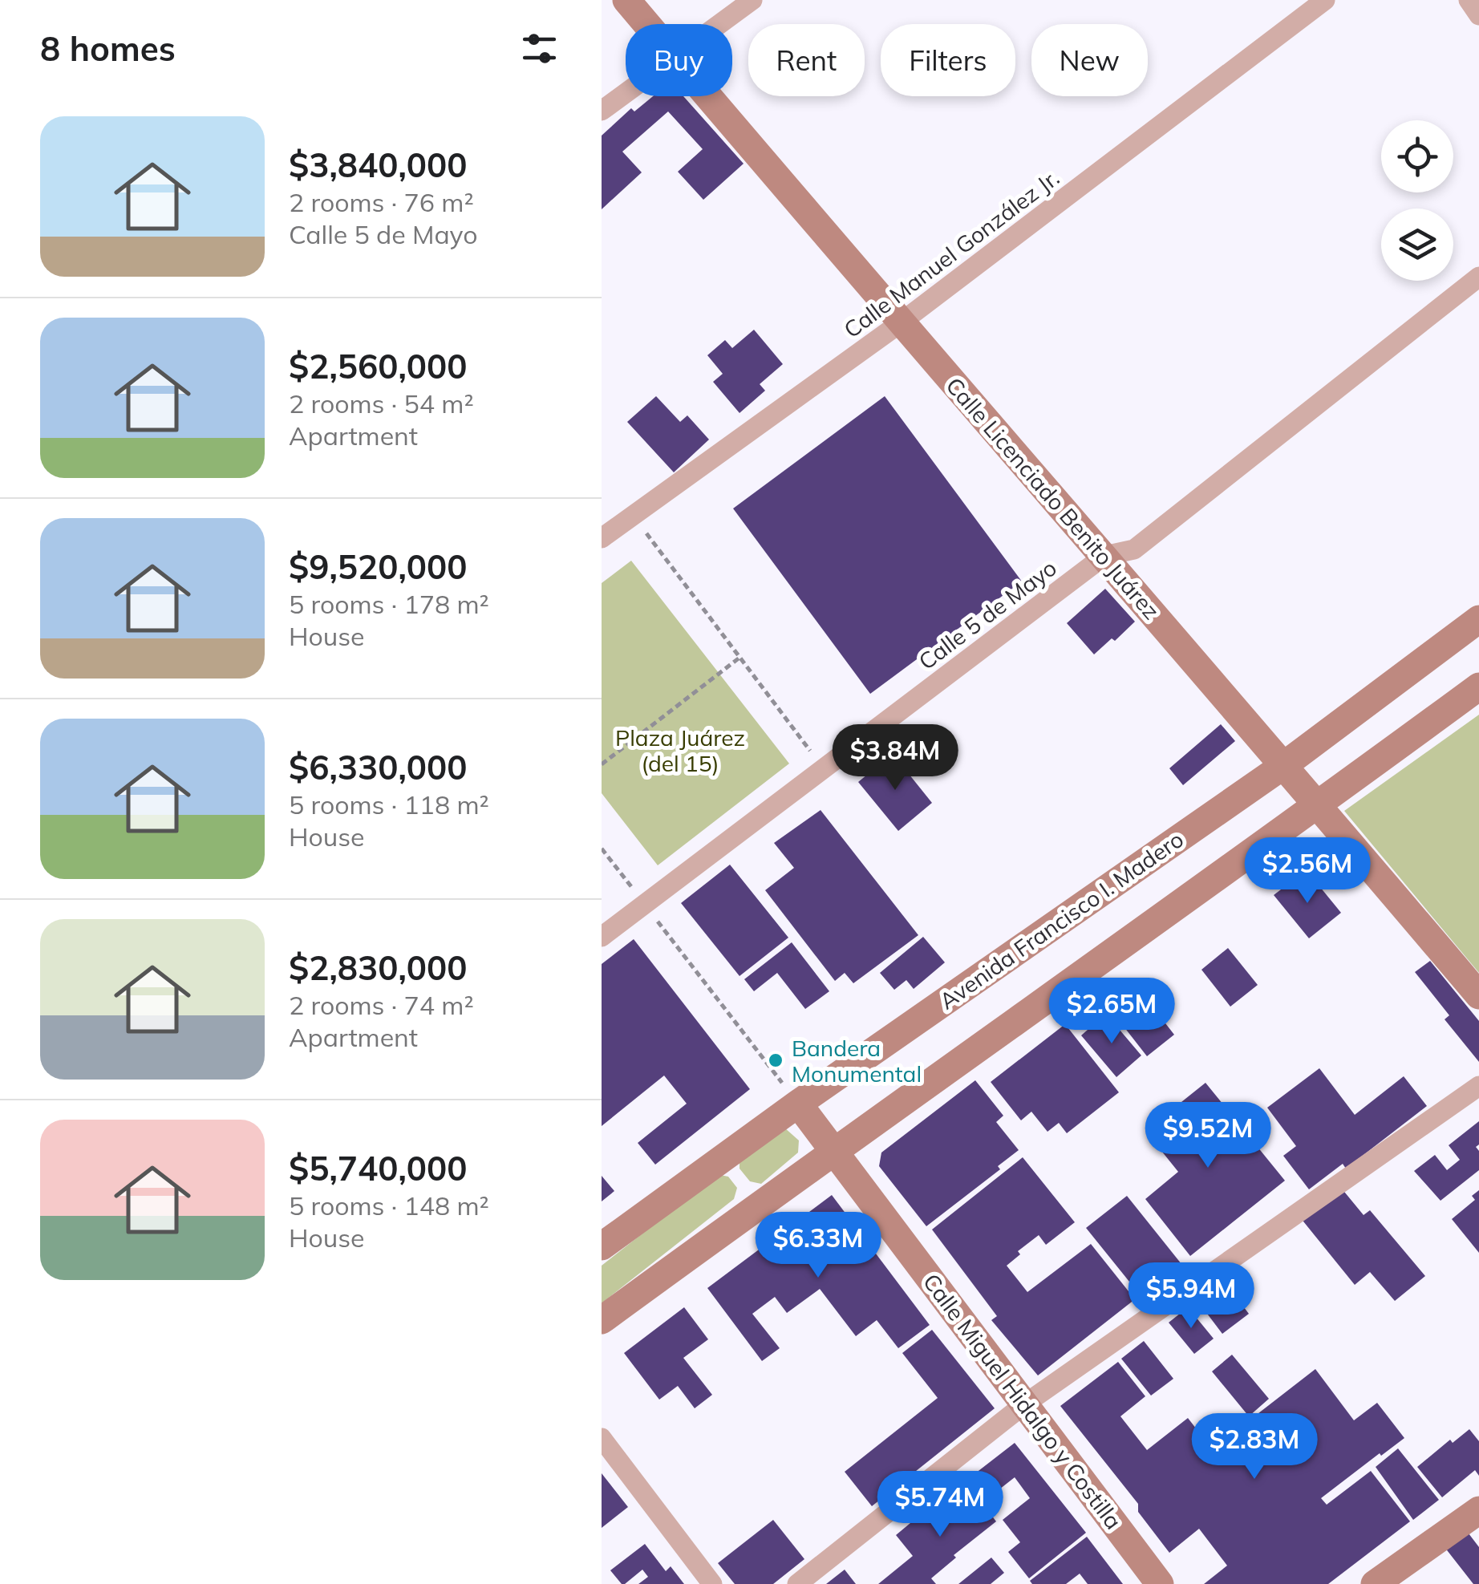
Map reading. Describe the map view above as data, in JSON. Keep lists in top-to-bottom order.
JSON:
{
  "streets": {
    "main road": ["Calle Licenciado Benito Juárez", "Avenida Francisco I. Madero", "Calle Miguel Hidalgo y Costilla"],
    "street": ["Calle Manuel González Jr.", "Calle 5 de Mayo"]
  },
  "crossings": [
    ["Calle Manuel González Jr.", "Calle Licenciado Benito Juárez"],
    ["Calle Licenciado Benito Juárez", "Calle 5 de Mayo"],
    ["Calle Licenciado Benito Juárez", "Avenida Francisco I. Madero"],
    ["Avenida Francisco I. Madero", "Calle Miguel Hidalgo y Costilla"]
  ],
  "parks": ["Plaza Juárez (del 15)"],
  "places": ["Bandera Monumental"],
  "page": {
    "heading": "8 homes",
    "chip": [
      "Buy",
      "Rent",
      "Filters",
      "New"
    ],
    "list": [
      {
        "name": "$3,840,000",
        "note": "2 rooms · 76 m² · Calle 5 de Mayo"
      },
      {
        "name": "$2,560,000",
        "note": "2 rooms · 54 m² · Apartment"
      },
      {
        "name": "$9,520,000",
        "note": "5 rooms · 178 m² · House"
      },
      {
        "name": "$6,330,000",
        "note": "5 rooms · 118 m² · House"
      },
      {
        "name": "$2,830,000",
        "note": "2 rooms · 74 m² · Apartment"
      },
      {
        "name": "$5,740,000",
        "note": "5 rooms · 148 m² · House"
      }
    ],
    "price": [
      "$3.84M",
      "$2.56M",
      "$2.65M",
      "$9.52M",
      "$6.33M",
      "$5.94M",
      "$2.83M",
      "$5.74M"
    ]
  }
}
